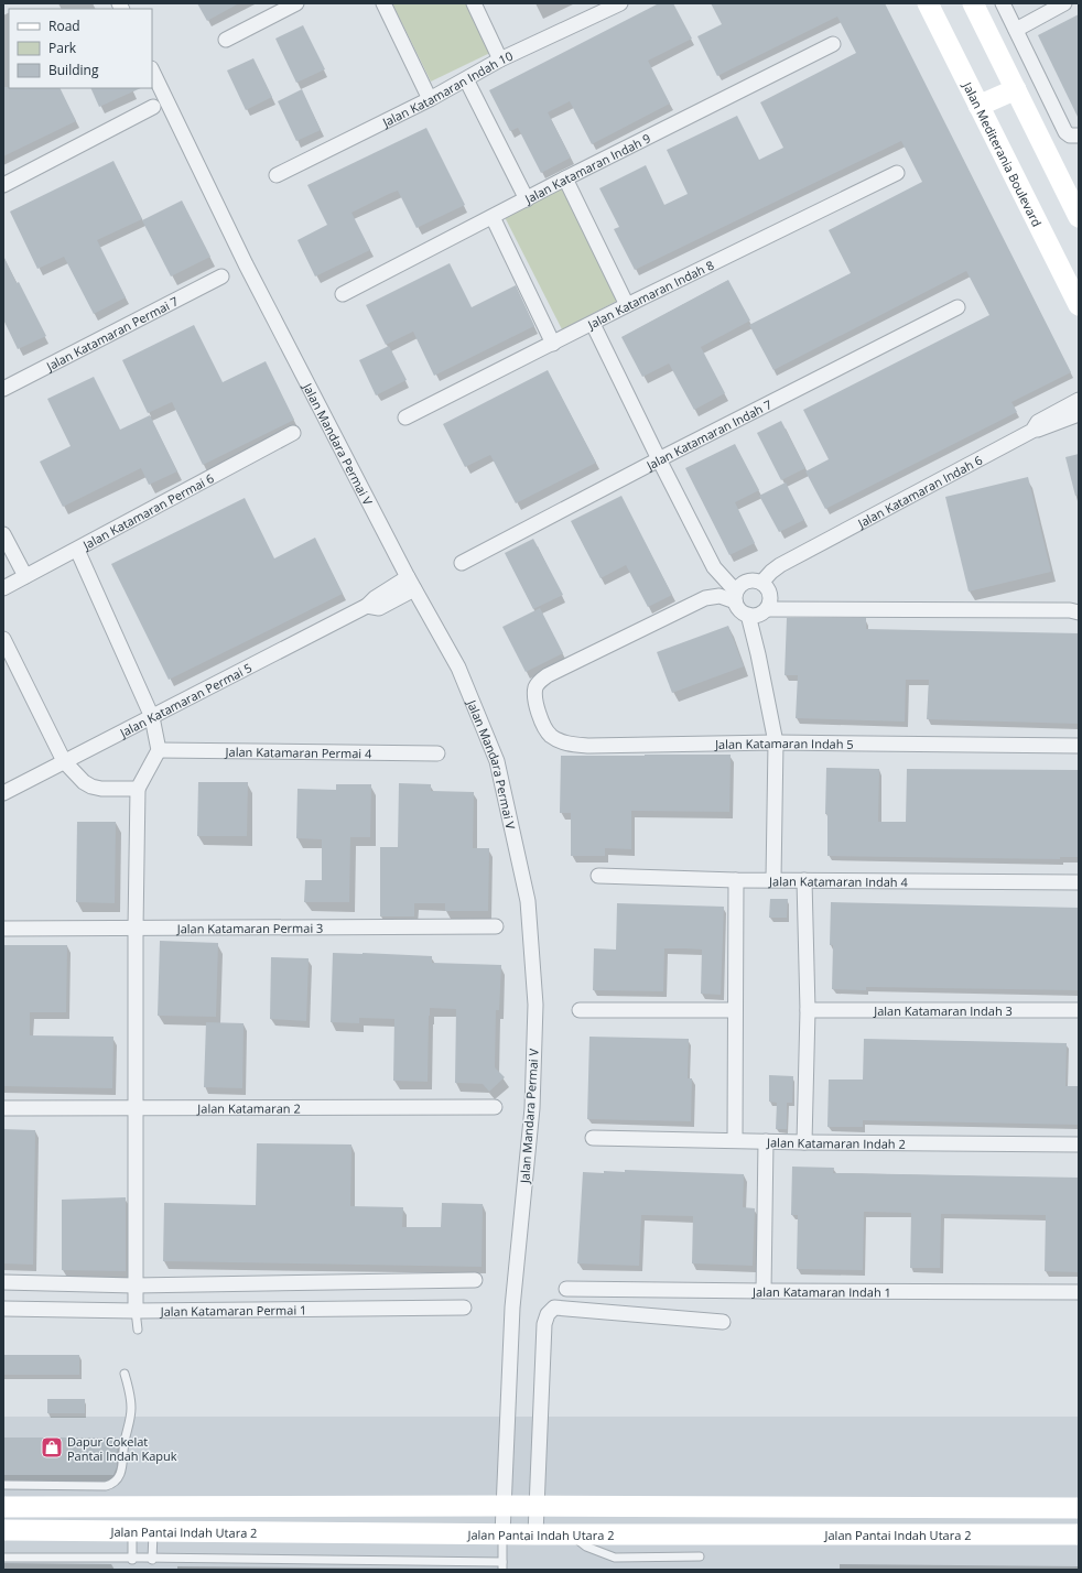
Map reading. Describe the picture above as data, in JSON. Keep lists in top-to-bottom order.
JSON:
{
  "streets": {
    "street": [
      "Jalan Katamaran Indah 10",
      "Jalan Mediterania Boulevard",
      "Jalan Katamaran Indah 9",
      "Jalan Katamaran Indah 8",
      "Jalan Katamaran Permai 7",
      "Jalan Katamaran Indah 7",
      "Jalan Mandara Permai V",
      "Jalan Katamaran Indah 6",
      "Jalan Katamaran Permai 6",
      "Jalan Katamaran Permai 5",
      "Jalan Katamaran Indah 5",
      "Jalan Katamaran Permai 4",
      "Jalan Katamaran Indah 4",
      "Jalan Katamaran Permai 3",
      "Jalan Katamaran Indah 3",
      "Jalan Katamaran 2",
      "Jalan Katamaran Indah 2",
      "Jalan Katamaran Indah 1",
      "Jalan Katamaran Permai 1",
      "Jalan Pantai Indah Utara 2"
    ]
  },
  "crossings": [
    ["Jalan Mandara Permai V", "Jalan Katamaran Permai 5"],
    ["Jalan Mandara Permai V", "Jalan Pantai Indah Utara 2"],
    ["Jalan Katamaran Indah 6", "Jalan Katamaran Indah 5"]
  ],
  "places": {
    "shop": ["Dapur Cokelat Pantai Indah Kapuk"]
  },
  "legend": ["Road", "Park", "Building"]
}
